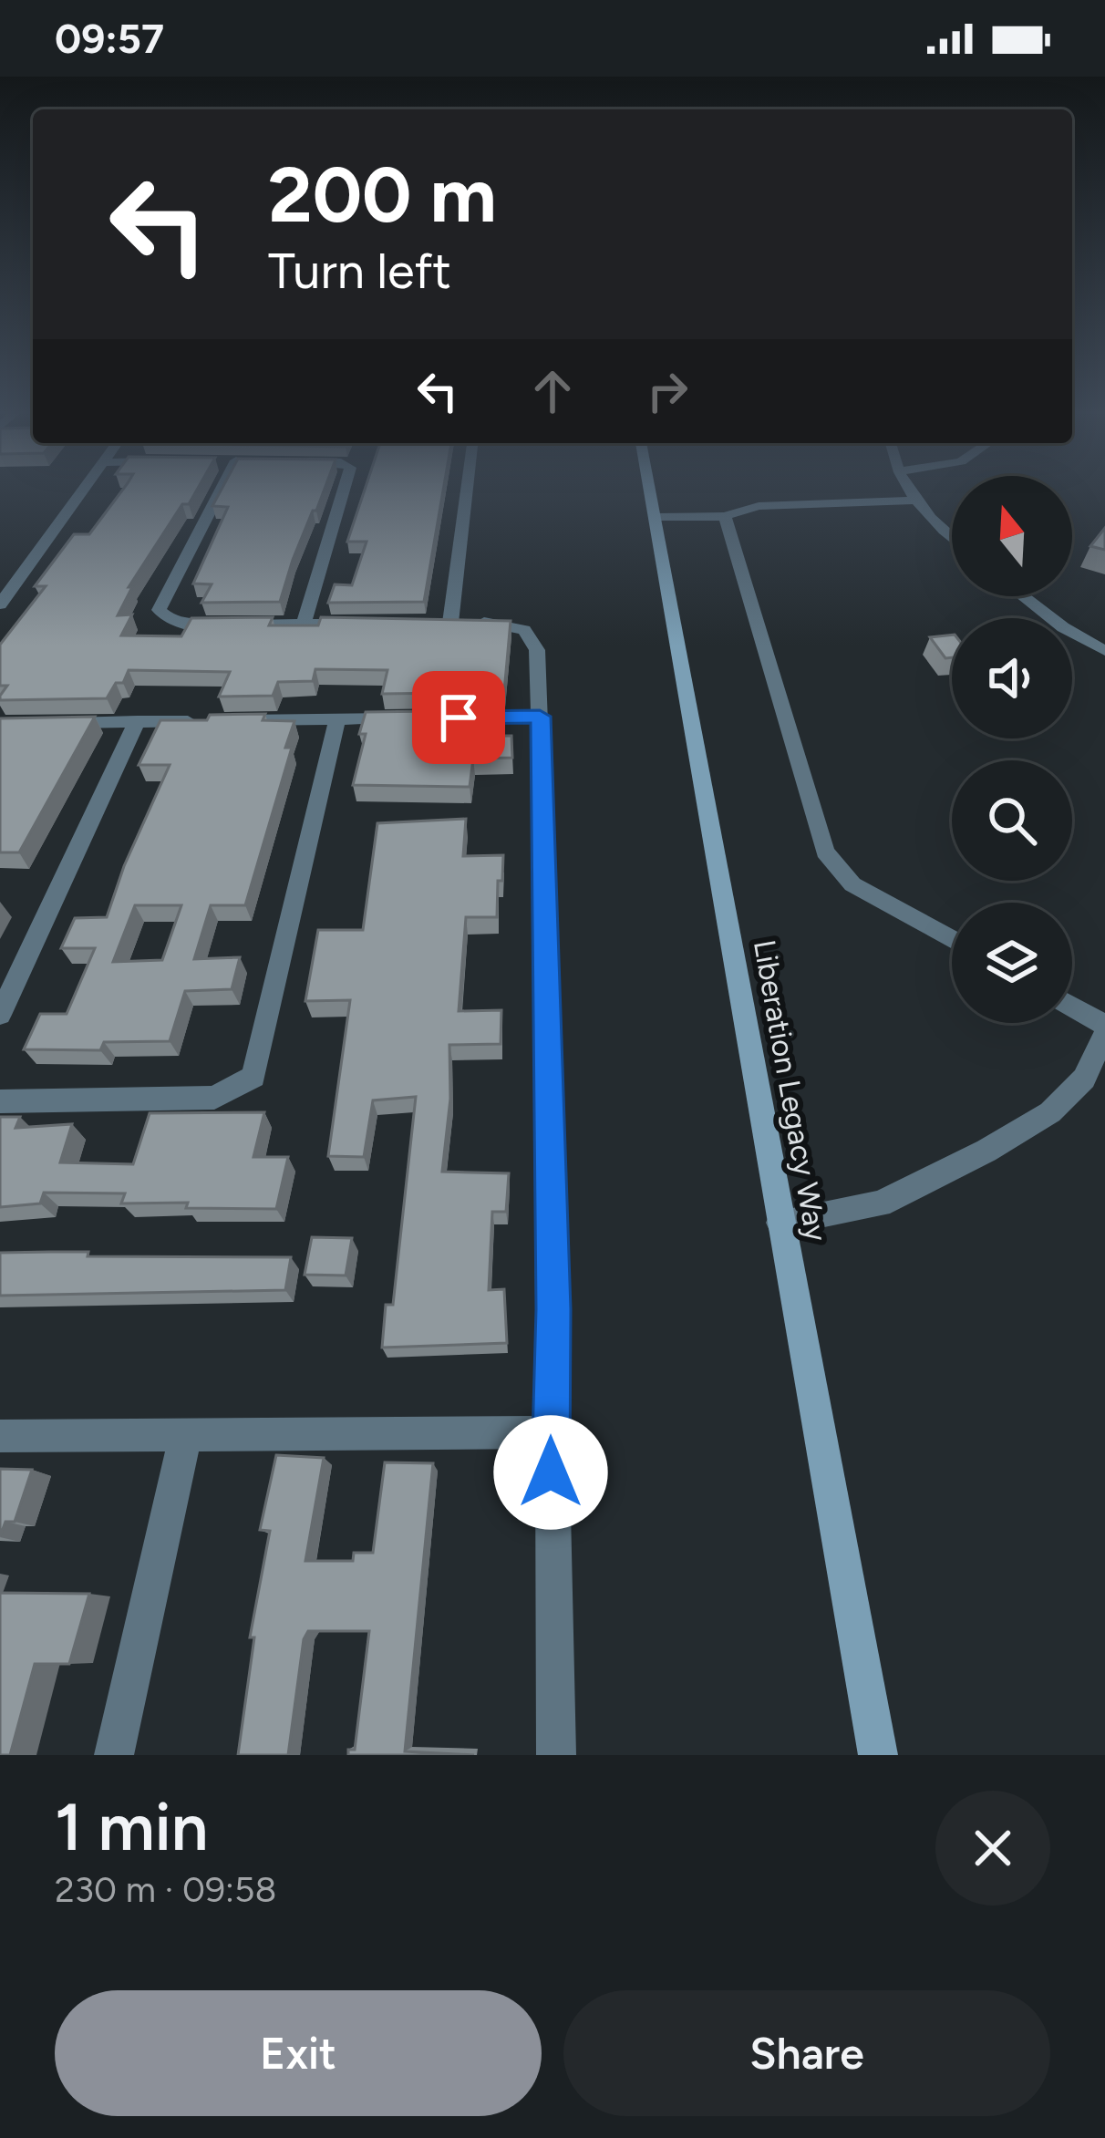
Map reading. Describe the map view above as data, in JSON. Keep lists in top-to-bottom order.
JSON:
{
  "streets": {
    "main road": ["Liberation Legacy Way"]
  },
  "north": "top",
  "page": {
    "status": "09:57",
    "turn": ["200 m", "Turn left"],
    "heading": ["1 min", "230 m · 09:58"],
    "buttons": ["Exit", "Share"]
  }
}
